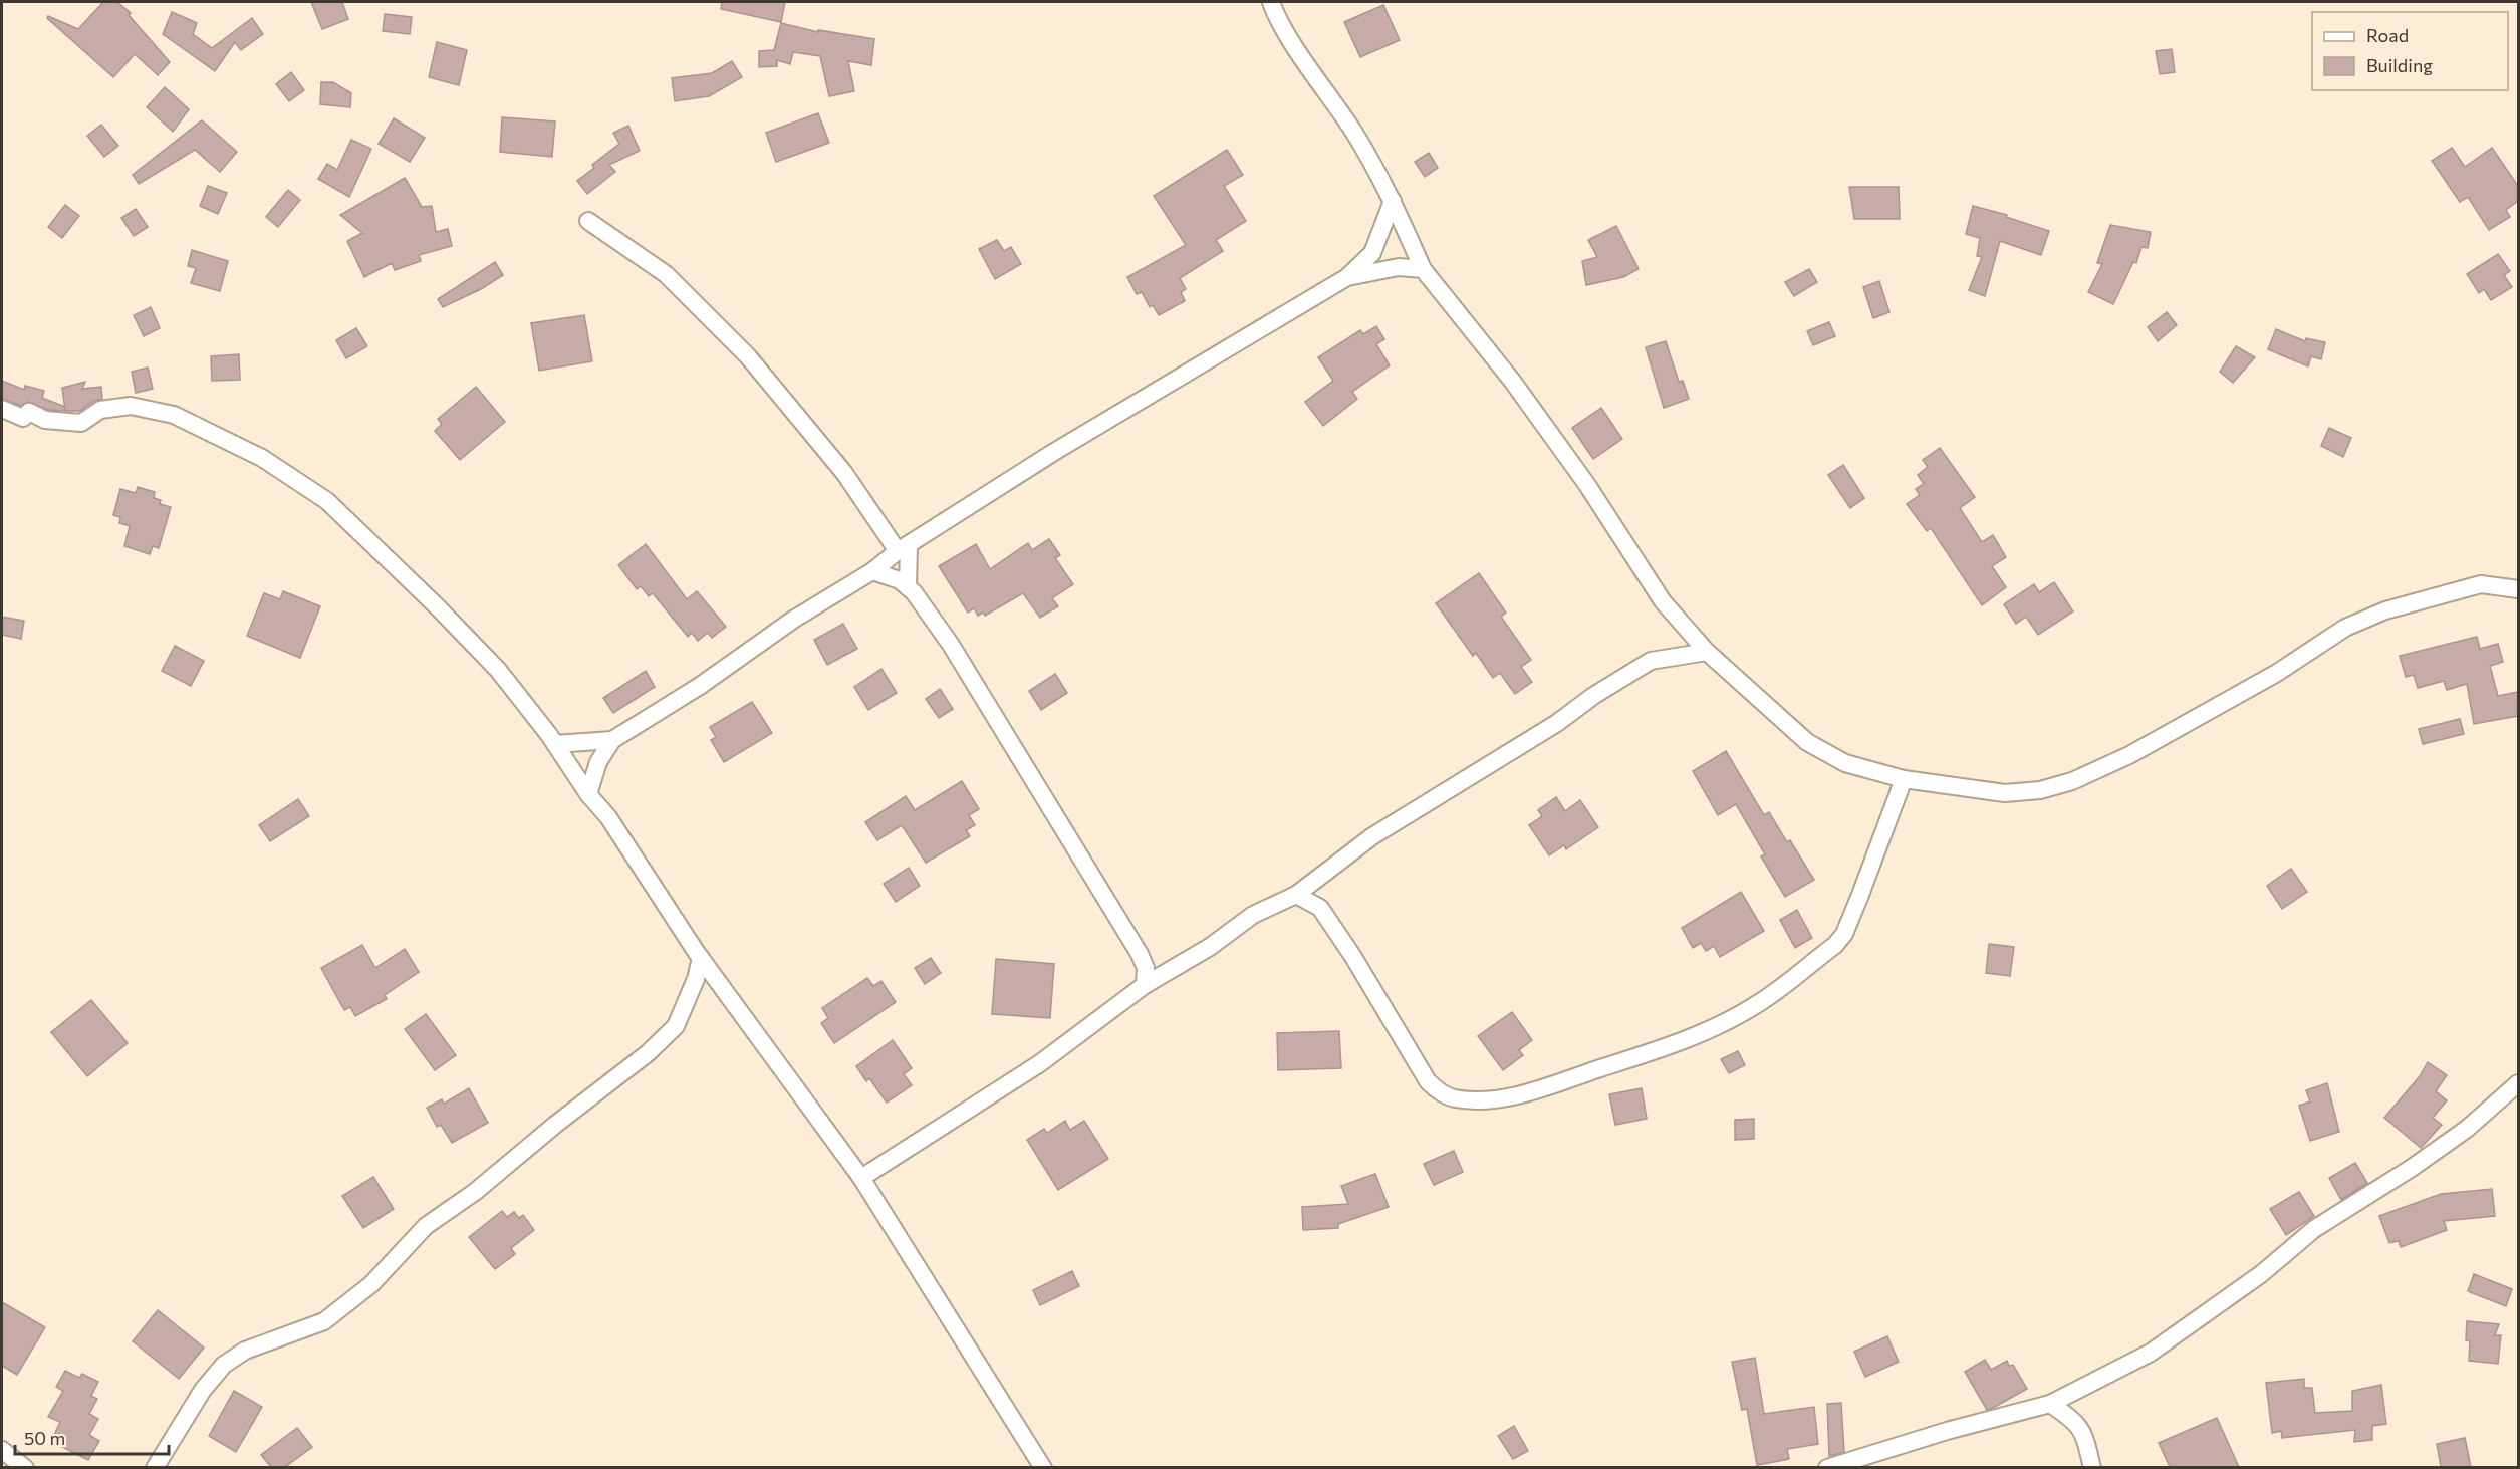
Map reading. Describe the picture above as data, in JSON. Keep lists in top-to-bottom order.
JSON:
{
  "legend": ["Road", "Building"],
  "scale_bar": "50 m"
}
